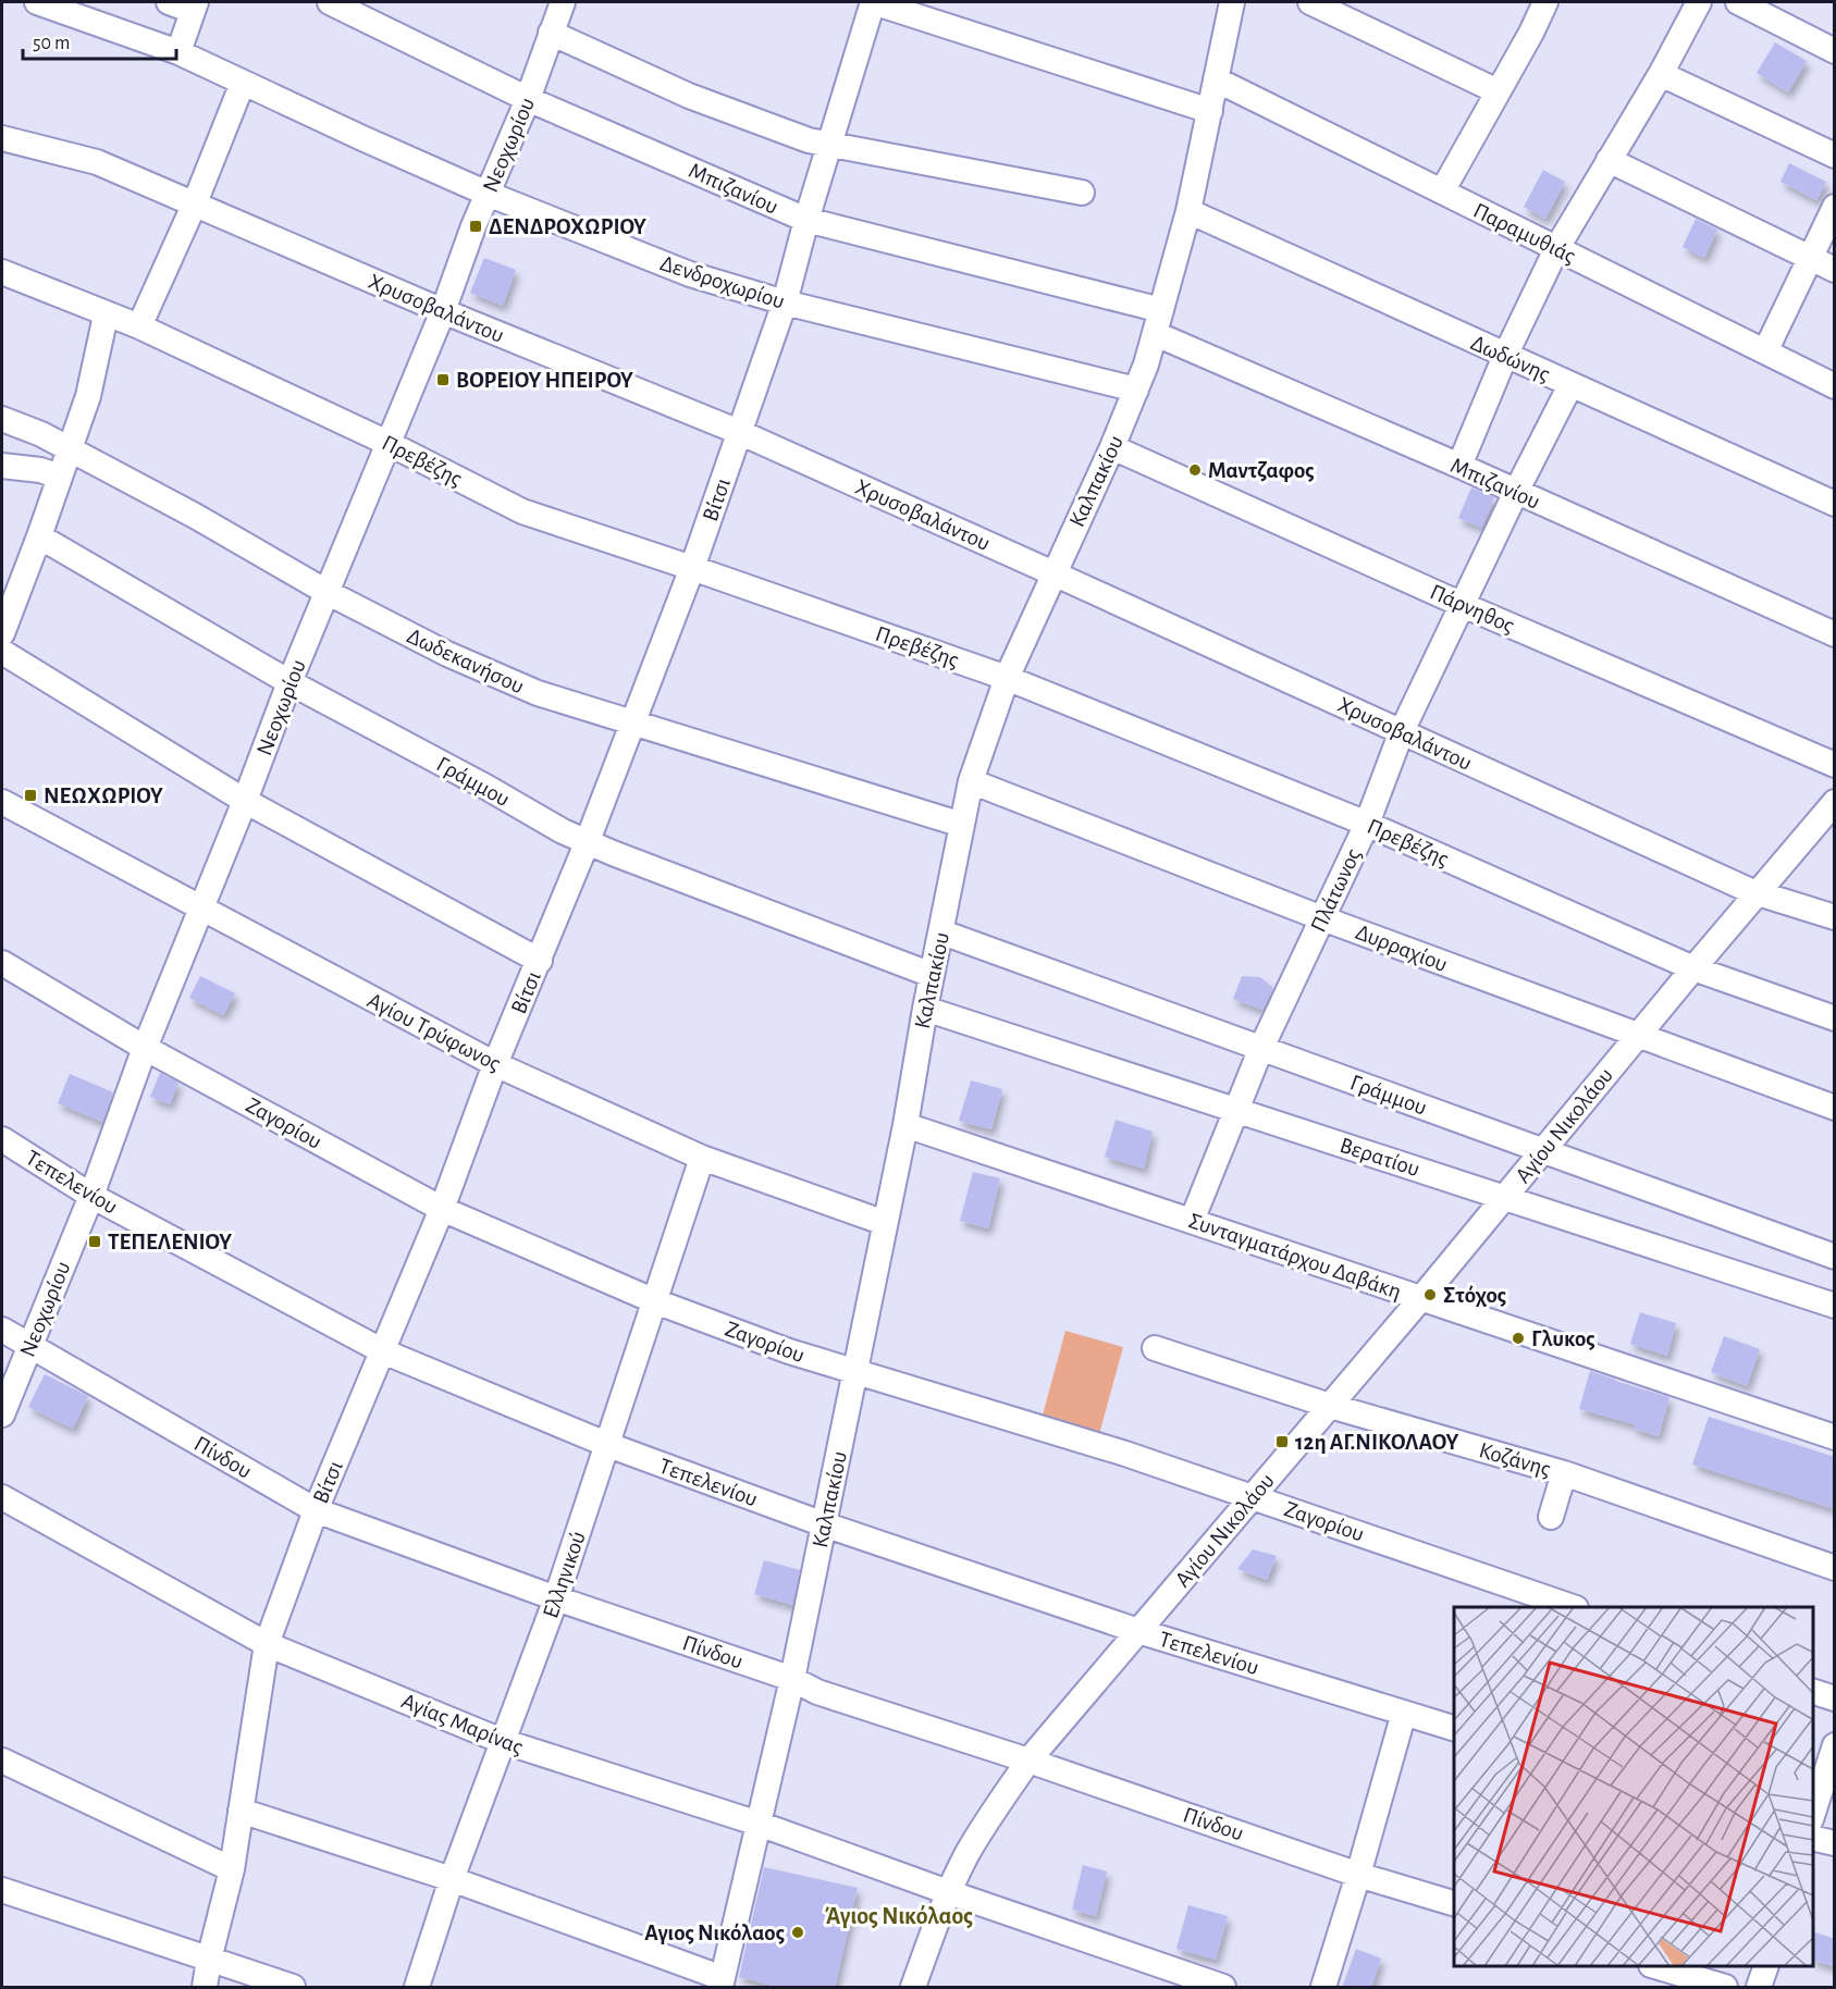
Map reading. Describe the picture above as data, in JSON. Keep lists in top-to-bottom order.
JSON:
{
  "streets": {
    "street": [
      "Νεοχωρίου",
      "Μπιζανίου",
      "Παραμυθιάς",
      "Δενδροχωρίου",
      "Χρυσοβαλάντου",
      "Δωδώνης",
      "Πρεβέζης",
      "Καλπακίου",
      "Βίτσι",
      "Πάρνηθος",
      "Δωδεκανήσου",
      "Γράμμου",
      "Πλάτωνος",
      "Δυρραχίου",
      "Αγίου Τρύφωνος",
      "Ζαγορίου",
      "Αγίου Νικολάου",
      "Βερατίου",
      "Τεπελενίου",
      "Συνταγματάρχου Δαβάκη",
      "Πίνδου",
      "Κοζάνης",
      "Ελληνικού",
      "Αγίας Μαρίνας"
    ]
  },
  "crossings": [
    ["Νεοχωρίου", "Μπιζανίου"],
    ["Νεοχωρίου", "Δενδροχωρίου"],
    ["Νεοχωρίου", "Χρυσοβαλάντου"],
    ["Νεοχωρίου", "Πρεβέζης"],
    ["Νεοχωρίου", "Δωδεκανήσου"],
    ["Νεοχωρίου", "Γράμμου"],
    ["Νεοχωρίου", "Αγίου Τρύφωνος"],
    ["Νεοχωρίου", "Ζαγορίου"],
    ["Νεοχωρίου", "Τεπελενίου"],
    ["Νεοχωρίου", "Πίνδου"],
    ["Μπιζανίου", "Καλπακίου"],
    ["Μπιζανίου", "Βίτσι"],
    ["Μπιζανίου", "Πλάτωνος"],
    ["Παραμυθιάς", "Καλπακίου"],
    ["Δενδροχωρίου", "Καλπακίου"],
    ["Δενδροχωρίου", "Βίτσι"],
    ["Χρυσοβαλάντου", "Καλπακίου"],
    ["Χρυσοβαλάντου", "Βίτσι"],
    ["Χρυσοβαλάντου", "Πλάτωνος"],
    ["Χρυσοβαλάντου", "Αγίου Νικολάου"],
    ["Δωδώνης", "Καλπακίου"],
    ["Δωδώνης", "Πλάτωνος"],
    ["Πρεβέζης", "Καλπακίου"],
    ["Πρεβέζης", "Βίτσι"],
    ["Πρεβέζης", "Πλάτωνος"],
    ["Πρεβέζης", "Αγίου Νικολάου"],
    ["Καλπακίου", "Πάρνηθος"],
    ["Καλπακίου", "Δωδεκανήσου"],
    ["Καλπακίου", "Γράμμου"],
    ["Καλπακίου", "Δυρραχίου"],
    ["Καλπακίου", "Αγίου Τρύφωνος"],
    ["Καλπακίου", "Ζαγορίου"],
    ["Καλπακίου", "Βερατίου"],
    ["Καλπακίου", "Τεπελενίου"],
    ["Καλπακίου", "Συνταγματάρχου Δαβάκη"],
    ["Καλπακίου", "Πίνδου"],
    ["Καλπακίου", "Αγίας Μαρίνας"],
    ["Βίτσι", "Δωδεκανήσου"],
    ["Βίτσι", "Γράμμου"],
    ["Βίτσι", "Αγίου Τρύφωνος"],
    ["Βίτσι", "Ζαγορίου"],
    ["Βίτσι", "Τεπελενίου"],
    ["Βίτσι", "Πίνδου"],
    ["Βίτσι", "Αγίας Μαρίνας"],
    ["Πάρνηθος", "Πλάτωνος"],
    ["Γράμμου", "Πλάτωνος"],
    ["Γράμμου", "Αγίου Νικολάου"],
    ["Πλάτωνος", "Δυρραχίου"],
    ["Πλάτωνος", "Βερατίου"],
    ["Πλάτωνος", "Συνταγματάρχου Δαβάκη"],
    ["Δυρραχίου", "Αγίου Νικολάου"],
    ["Αγίου Τρύφωνος", "Ελληνικού"],
    ["Ζαγορίου", "Αγίου Νικολάου"],
    ["Ζαγορίου", "Ελληνικού"],
    ["Αγίου Νικολάου", "Βερατίου"],
    ["Αγίου Νικολάου", "Τεπελενίου"],
    ["Αγίου Νικολάου", "Συνταγματάρχου Δαβάκη"],
    ["Αγίου Νικολάου", "Πίνδου"],
    ["Αγίου Νικολάου", "Κοζάνης"],
    ["Αγίου Νικολάου", "Αγίας Μαρίνας"],
    ["Τεπελενίου", "Ελληνικού"],
    ["Πίνδου", "Ελληνικού"],
    ["Ελληνικού", "Αγίας Μαρίνας"]
  ],
  "districts": ["Άγιος Νικόλαος"],
  "places": {
    "transit": [
      "ΔΕΝΔΡΟΧΩΡΙΟΥ",
      "ΒΟΡΕΙΟΥ ΗΠΕΙΡΟΥ",
      "ΝΕΩΧΩΡΙΟΥ",
      "ΤΕΠΕΛΕΝΙΟΥ",
      "12η ΑΓ.ΝΙΚΟΛΑΟΥ"
    ],
    "other": [
      "Μαντζαφος",
      "Στόχος",
      "Γλυκος",
      "Αγιος Νικόλαος"
    ]
  },
  "scale_bar": "50 m"
}
